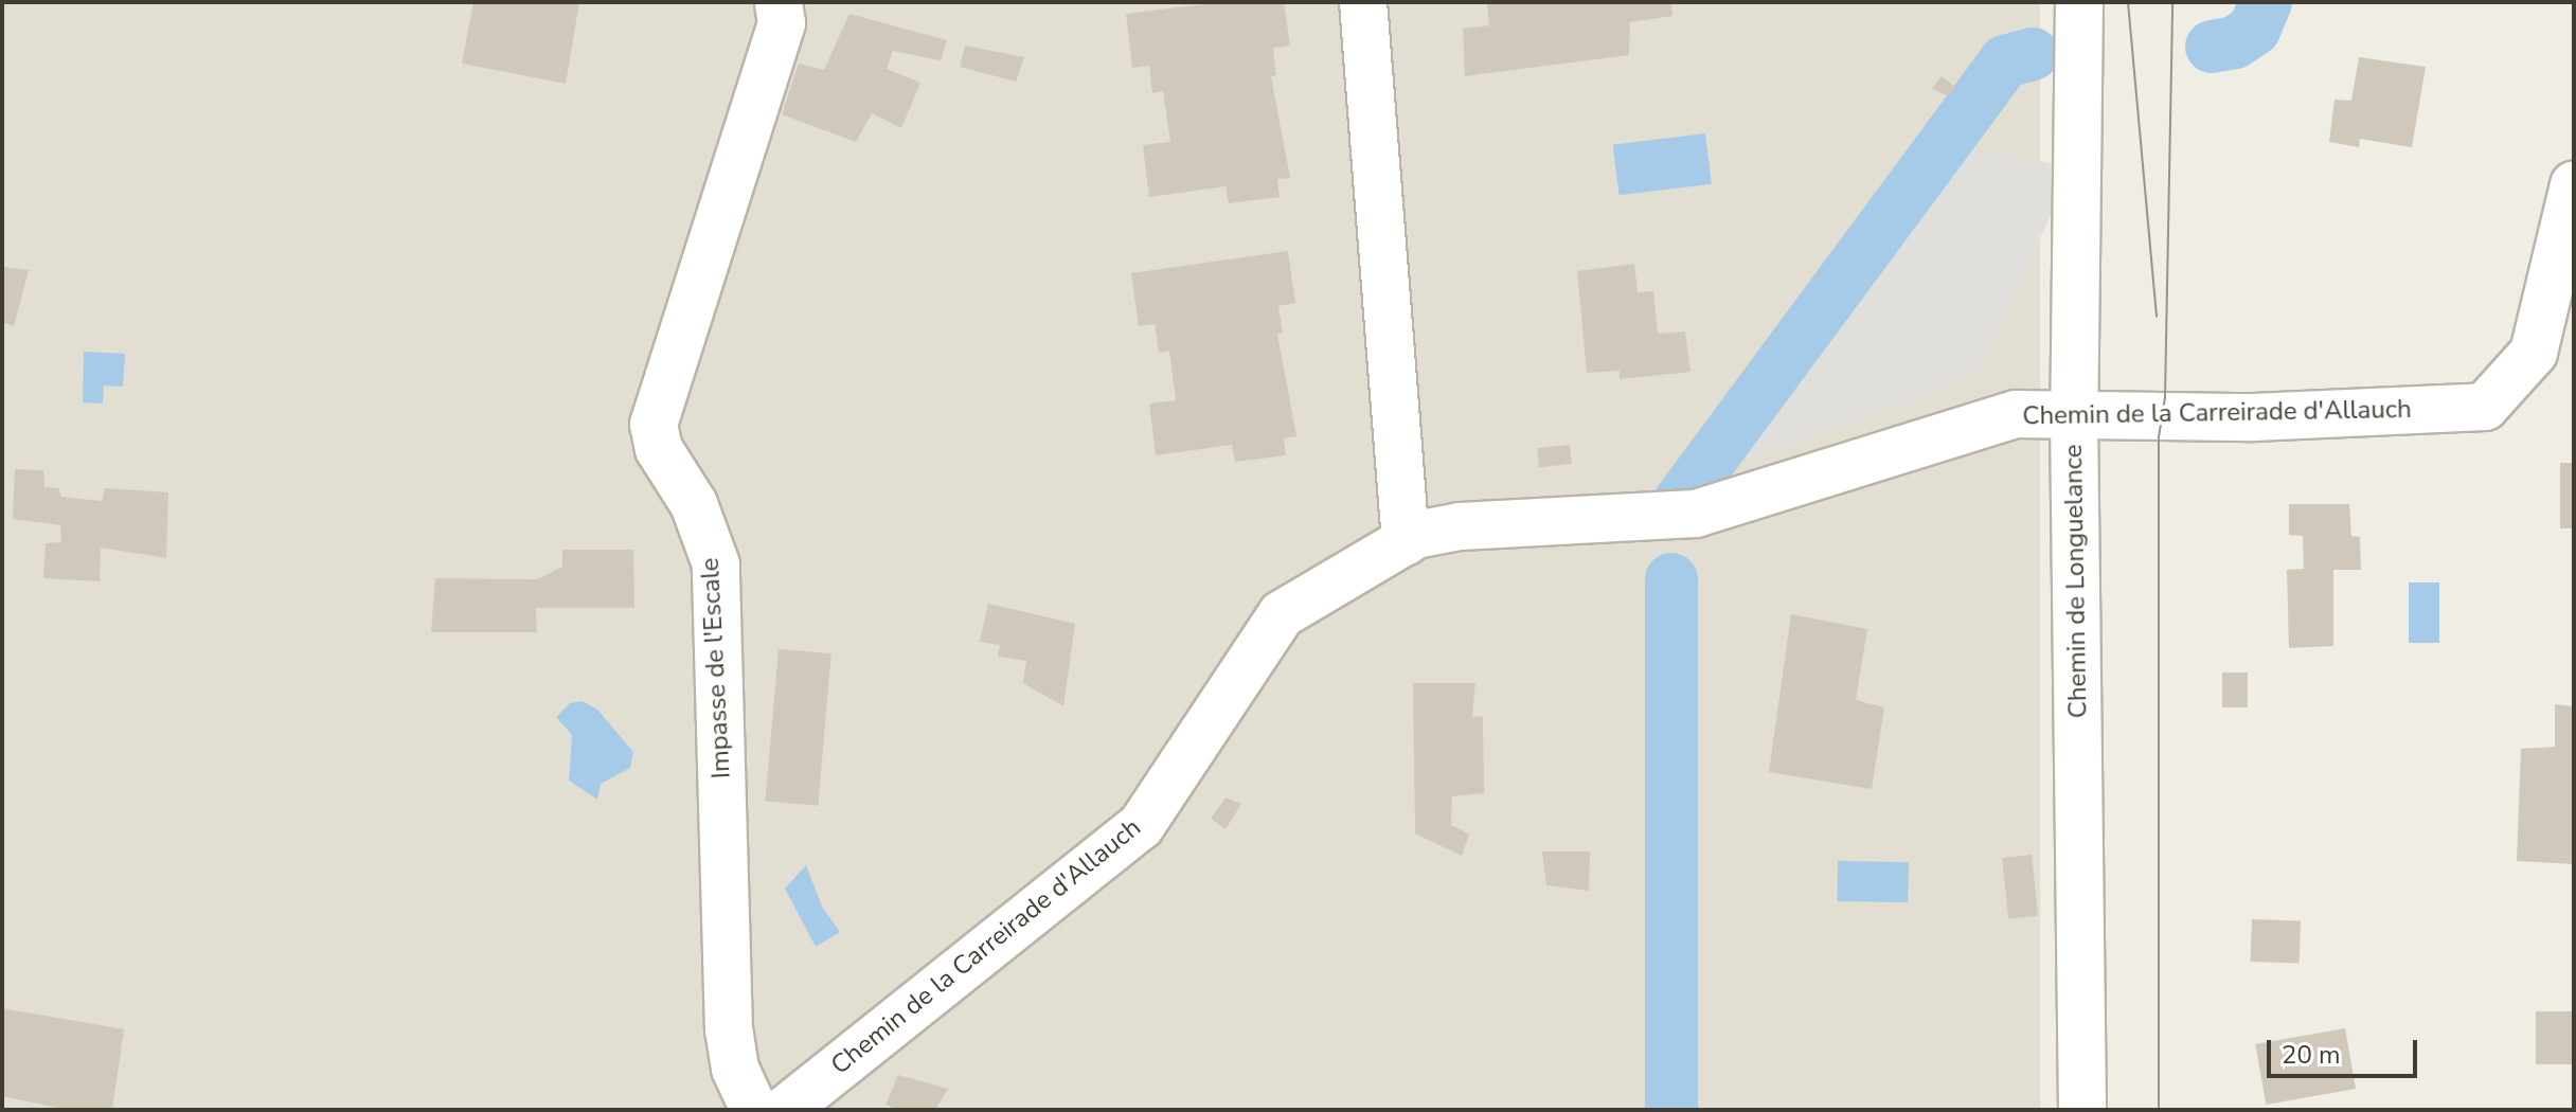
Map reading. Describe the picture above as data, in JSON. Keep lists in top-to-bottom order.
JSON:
{
  "streets": {
    "street": ["Chemin de la Carreirade d'Allauch", "Chemin de Longuelance", "Impasse de l'Escale"]
  },
  "crossings": [
    ["Chemin de la Carreirade d'Allauch", "Chemin de Longuelance"]
  ],
  "scale_bar": "20 m"
}
